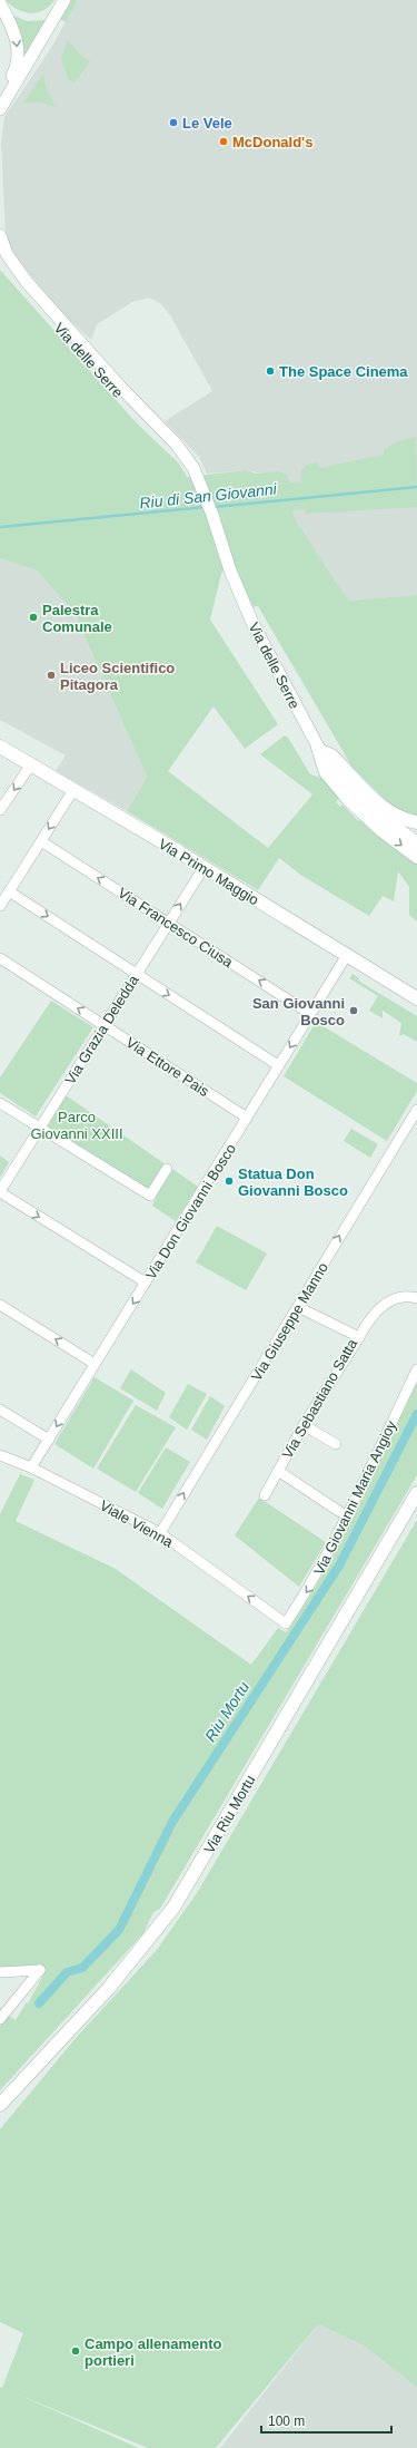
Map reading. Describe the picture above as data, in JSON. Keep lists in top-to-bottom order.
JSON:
{
  "streets": {
    "main road": ["Via Primo Maggio", "Via Riu Mortu"],
    "street": [
      "Via delle Serre",
      "Via Francesco Ciusa",
      "Via Grazia Deledda",
      "Via Ettore Pais",
      "Via Don Giovanni Bosco",
      "Via Giuseppe Manno",
      "Via Sebastiano Satta",
      "Via Giovanni Maria Angioy",
      "Viale Vienna"
    ]
  },
  "crossings": [
    ["Via Primo Maggio", "Via Grazia Deledda"],
    ["Via Primo Maggio", "Via Don Giovanni Bosco"],
    ["Via Francesco Ciusa", "Via Grazia Deledda"],
    ["Via Francesco Ciusa", "Via Don Giovanni Bosco"],
    ["Via Grazia Deledda", "Via Ettore Pais"],
    ["Via Ettore Pais", "Via Don Giovanni Bosco"],
    ["Via Don Giovanni Bosco", "Viale Vienna"],
    ["Via Giuseppe Manno", "Via Sebastiano Satta"],
    ["Via Giuseppe Manno", "Viale Vienna"],
    ["Via Giovanni Maria Angioy", "Viale Vienna"]
  ],
  "one_way": [
    "Via Don Giovanni Bosco",
    "Via Giuseppe Manno",
    "Via Giovanni Maria Angioy",
    "Viale Vienna"
  ],
  "water": ["Riu di San Giovanni", "Riu Mortu"],
  "parks": ["Parco Giovanni XXIII"],
  "places": [
    "Le Vele",
    "McDonald's",
    "The Space Cinema",
    "Palestra Comunale",
    "Liceo Scientifico Pitagora",
    "San Giovanni Bosco",
    "Statua Don Giovanni Bosco",
    "Campo allenamento portieri"
  ],
  "scale_bar": "100 m"
}
